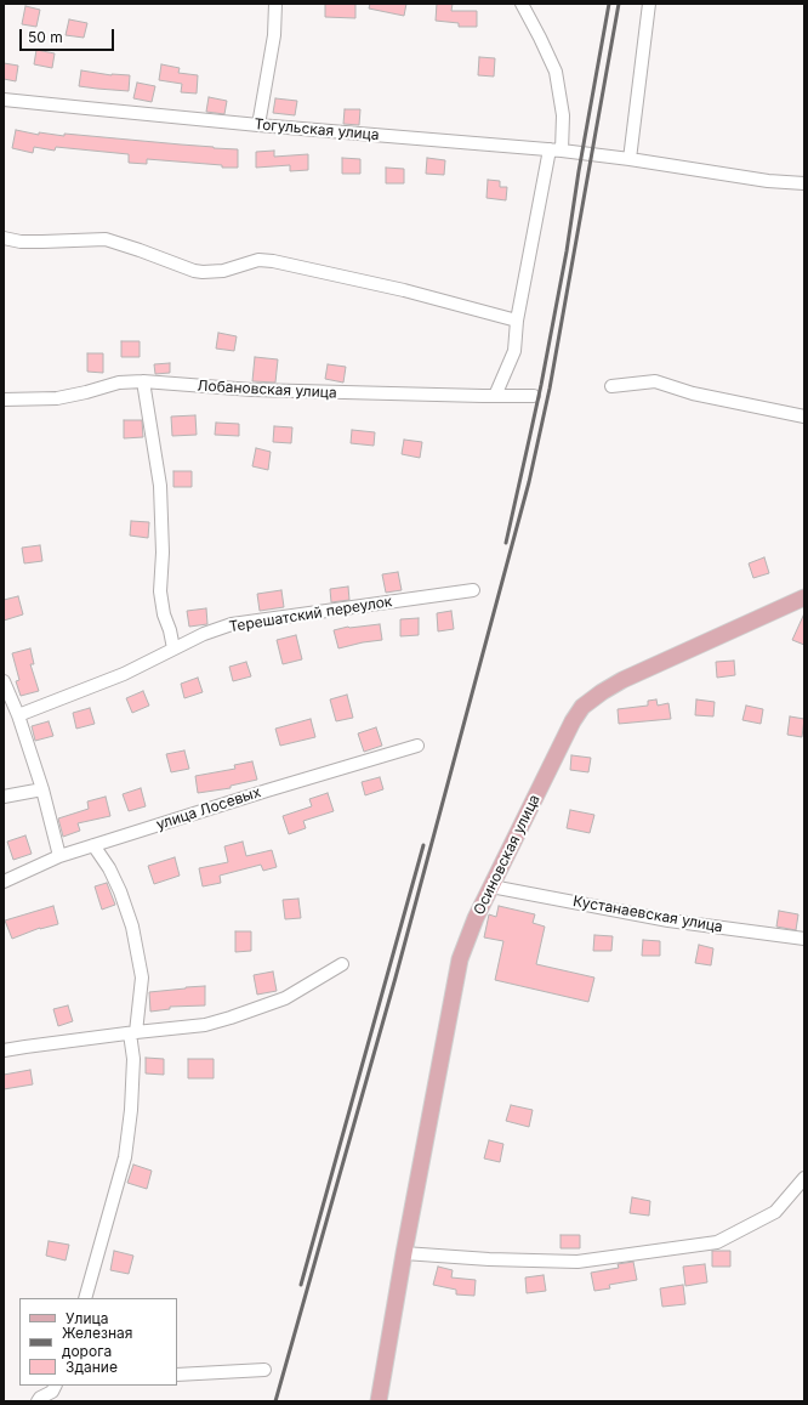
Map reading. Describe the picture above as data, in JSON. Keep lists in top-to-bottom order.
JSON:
{
  "streets": {
    "main road": ["Осиновская улица"],
    "street": [
      "Тогульская улица",
      "Лобановская улица",
      "Терешатский переулок",
      "улица Лосевых",
      "Кустанаевская улица"
    ]
  },
  "crossings": [
    ["Осиновская улица", "Кустанаевская улица"]
  ],
  "legend": ["Улица", "Железная дорога", "Здание"],
  "scale_bar": "50 m"
}
